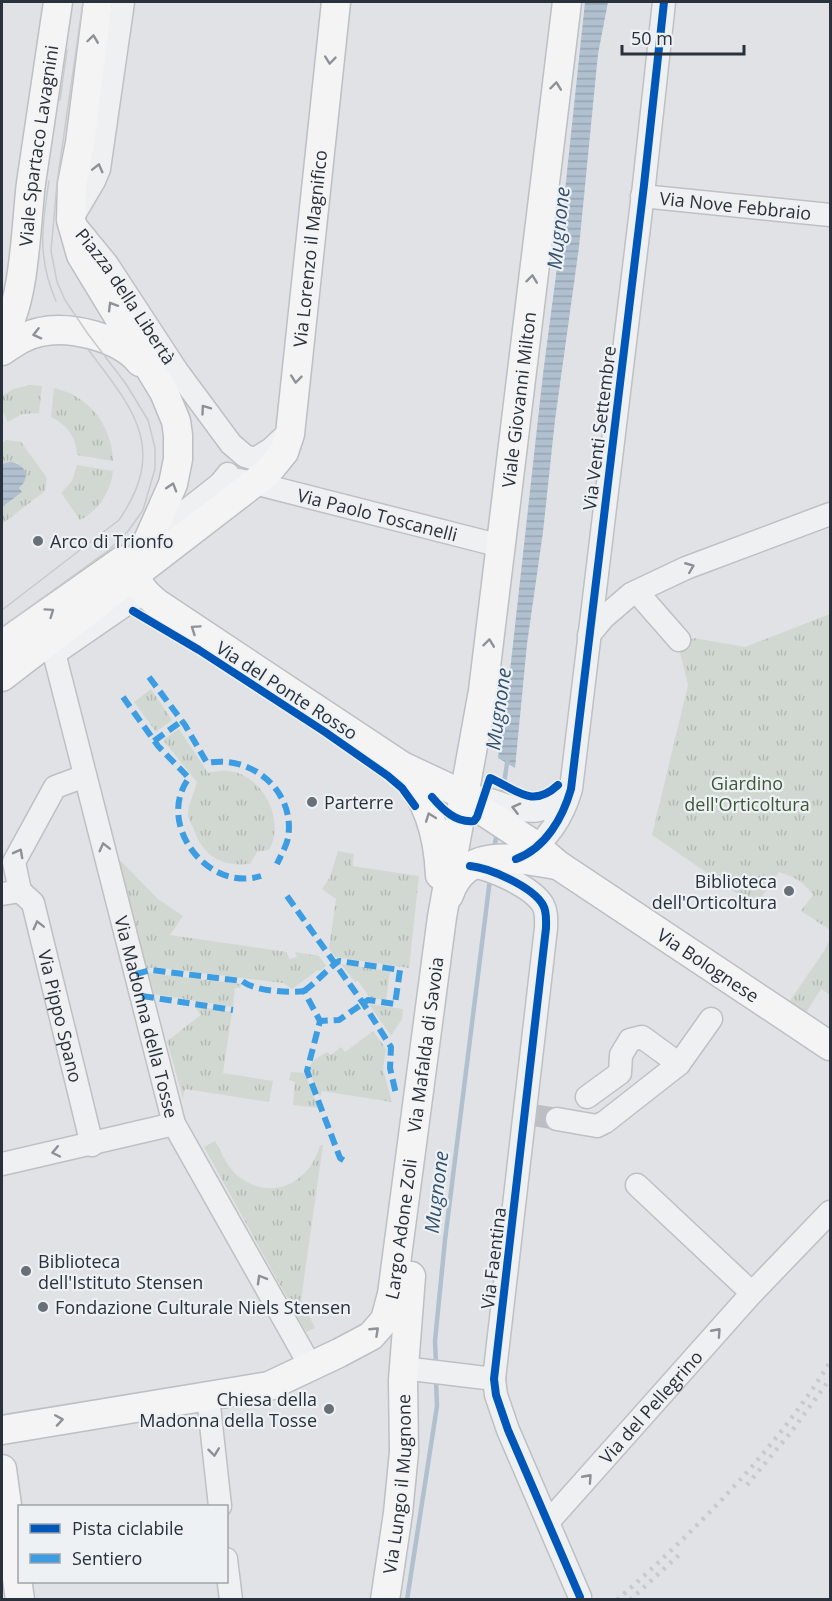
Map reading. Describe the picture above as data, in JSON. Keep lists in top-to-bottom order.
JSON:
{
  "streets": {
    "main road": [
      "Viale Spartaco Lavagnini",
      "Via Lorenzo il Magnifico",
      "Piazza della Libertà",
      "Viale Giovanni Milton",
      "Via del Ponte Rosso",
      "Via Bolognese",
      "Via Mafalda di Savoia",
      "Largo Adone Zoli",
      "Via Lungo il Mugnone"
    ],
    "street": [
      "Via Nove Febbraio",
      "Via Venti Settembre",
      "Via Paolo Toscanelli",
      "Via Pippo Spano",
      "Via Madonna della Tosse",
      "Via Faentina",
      "Via del Pellegrino"
    ]
  },
  "crossings": [
    ["Via Nove Febbraio", "Via Venti Settembre"],
    ["Via Lorenzo il Magnifico", "Piazza della Libertà"],
    ["Via Lorenzo il Magnifico", "Via Paolo Toscanelli"],
    ["Piazza della Libertà", "Via del Ponte Rosso"],
    ["Viale Giovanni Milton", "Via Paolo Toscanelli"],
    ["Viale Giovanni Milton", "Via del Ponte Rosso"],
    ["Viale Giovanni Milton", "Via Bolognese"],
    ["Viale Giovanni Milton", "Via Mafalda di Savoia"],
    ["Via Venti Settembre", "Via Bolognese"],
    ["Via del Ponte Rosso", "Via Bolognese"],
    ["Via del Ponte Rosso", "Via Mafalda di Savoia"],
    ["Via Bolognese", "Via Mafalda di Savoia"],
    ["Via Pippo Spano", "Via Madonna della Tosse"],
    ["Via Madonna della Tosse", "Largo Adone Zoli"],
    ["Via Mafalda di Savoia", "Largo Adone Zoli"],
    ["Largo Adone Zoli", "Via Lungo il Mugnone"],
    ["Via Faentina", "Via del Pellegrino"]
  ],
  "one_way": [
    "Viale Giovanni Milton",
    "Via del Ponte Rosso",
    "Via Pippo Spano",
    "Via Madonna della Tosse",
    "Largo Adone Zoli",
    "Via del Pellegrino"
  ],
  "water": ["Mugnone"],
  "parks": ["Giardino dell'Orticoltura"],
  "places": [
    "Arco di Trionfo",
    "Parterre",
    "Biblioteca dell'Orticoltura",
    "Biblioteca dell'Istituto Stensen",
    "Fondazione Culturale Niels Stensen",
    "Chiesa della Madonna della Tosse"
  ],
  "legend": ["Pista ciclabile", "Sentiero"],
  "scale_bar": "50 m"
}
